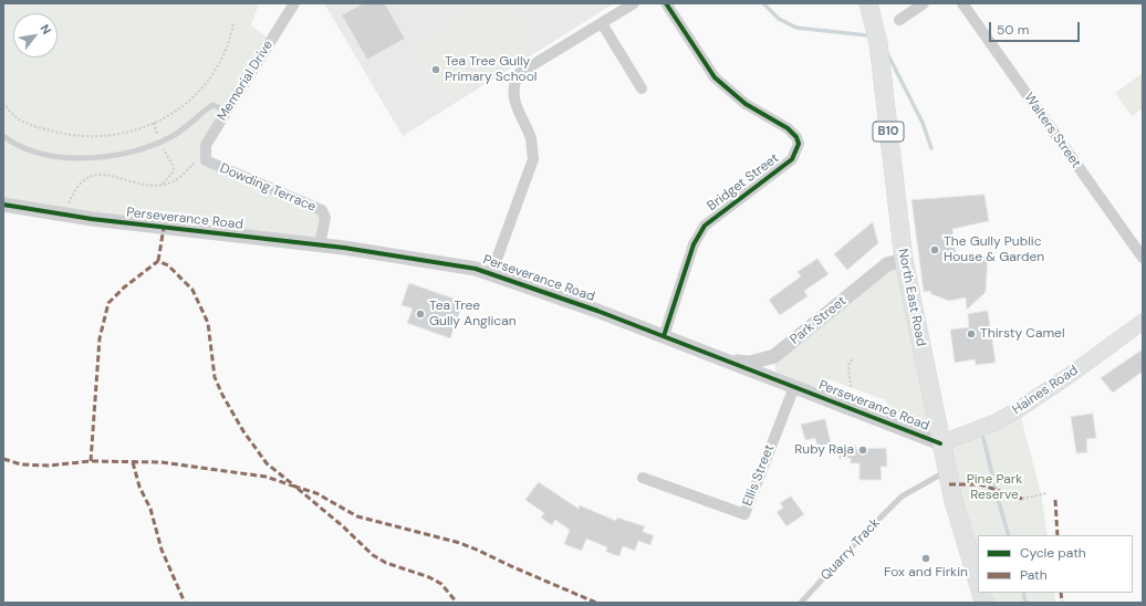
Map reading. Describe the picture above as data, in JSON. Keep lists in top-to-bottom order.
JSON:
{
  "streets": {
    "main road": ["B10", "North East Road", "Haines Road"],
    "street": [
      "Memorial Drive",
      "Walters Street",
      "Bridget Street",
      "Dowding Terrace",
      "Perseverance Road",
      "Park Street",
      "Ellis Street"
    ],
    "lane": ["Quarry Track"]
  },
  "crossings": [
    ["Memorial Drive", "Dowding Terrace"],
    ["Bridget Street", "Perseverance Road"],
    ["Dowding Terrace", "Perseverance Road"],
    ["Perseverance Road", "North East Road"],
    ["Perseverance Road", "Park Street"],
    ["Perseverance Road", "Haines Road"],
    ["Perseverance Road", "Ellis Street"],
    ["North East Road", "Park Street"],
    ["North East Road", "Haines Road"],
    ["North East Road", "Quarry Track"]
  ],
  "parks": ["Pine Park Reserve"],
  "places": [
    "Tea Tree Gully Primary School",
    "The Gully Public House & Garden",
    "Tea Tree Gully Anglican",
    "Thirsty Camel",
    "Ruby Raja",
    "Fox and Firkin"
  ],
  "legend": ["Cycle path", "Path"],
  "scale_bar": "50 m",
  "north": "top right"
}
